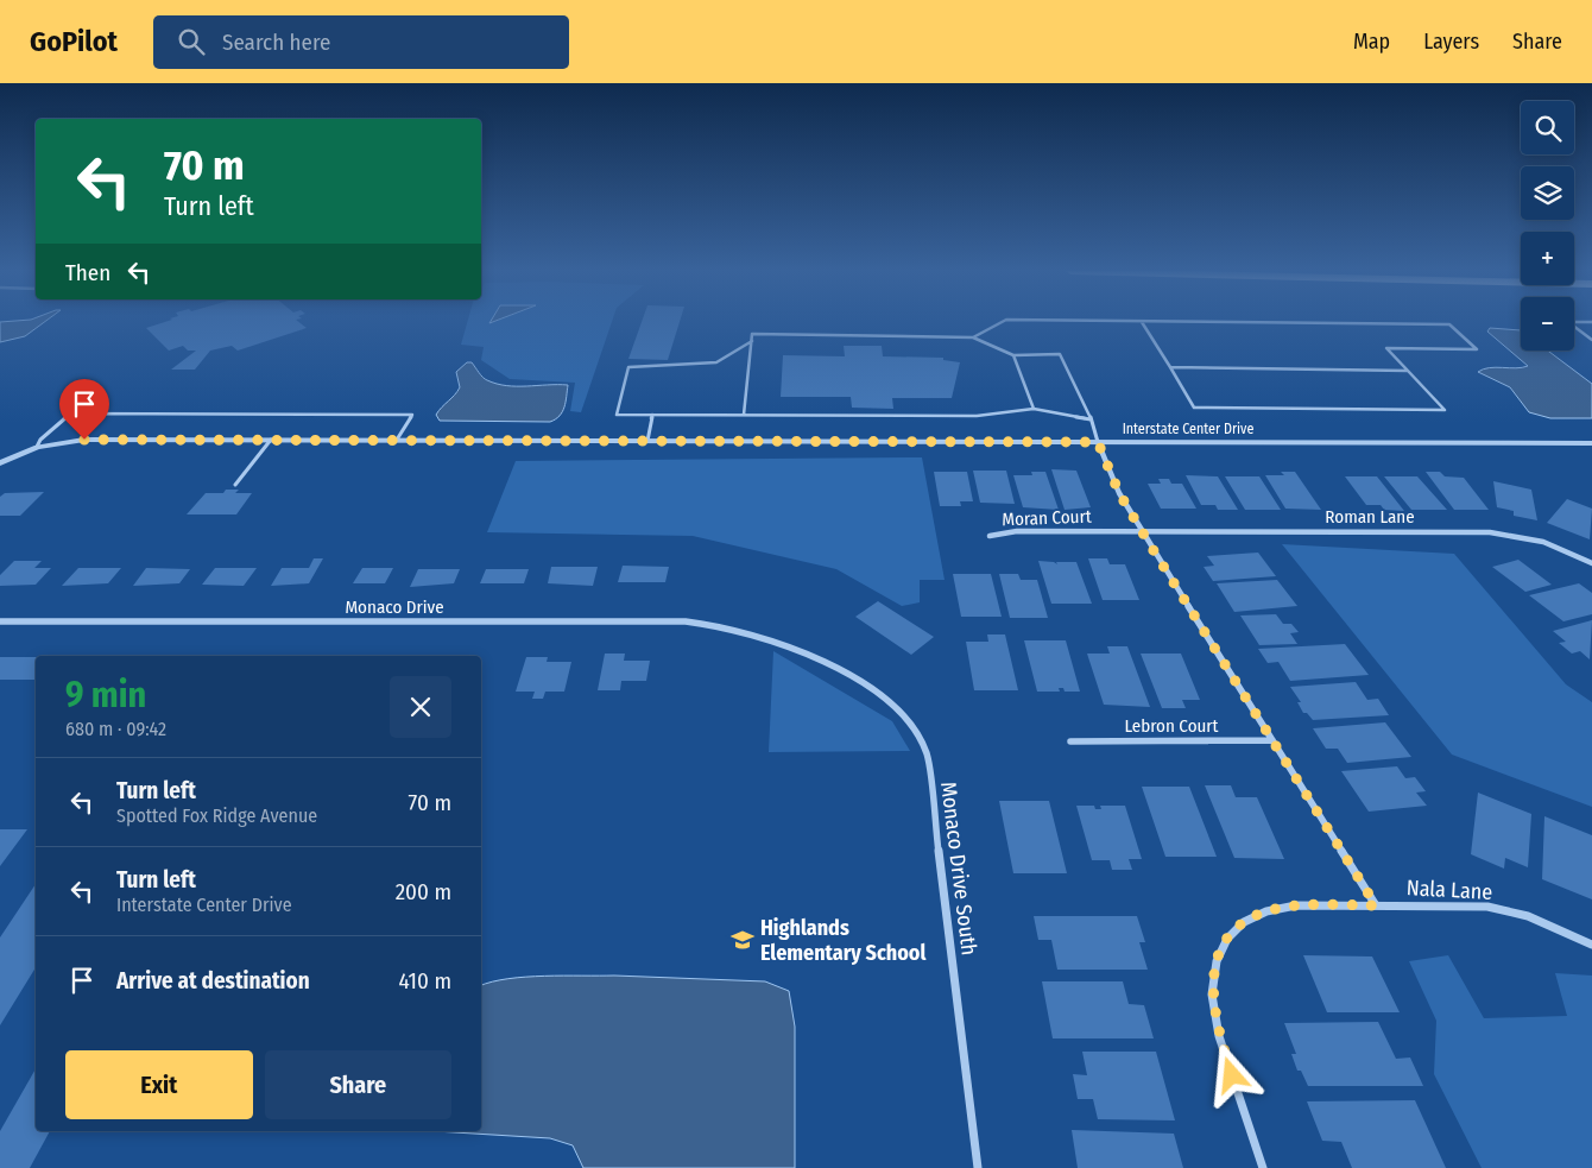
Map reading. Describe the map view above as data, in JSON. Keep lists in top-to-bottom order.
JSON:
{
  "streets": {
    "street": [
      "Interstate Center Drive",
      "Roman Lane",
      "Moran Court",
      "Monaco Drive",
      "Lebron Court",
      "Monaco Drive South",
      "Nala Lane"
    ]
  },
  "crossings": [
    ["Roman Lane", "Moran Court"],
    ["Monaco Drive", "Monaco Drive South"]
  ],
  "places": {
    "school or university": ["Highlands Elementary School"]
  },
  "page": {
    "header": "GoPilot",
    "search": "Search here",
    "nav": ["Map", "Layers", "Share"],
    "map_buttons": ["+", "−"],
    "turn": ["70 m", "Turn left"],
    "then": "Then",
    "heading": ["9 min", "680 m · 09:42"],
    "list": [
      {
        "name": "Turn left",
        "note": "Spotted Fox Ridge Avenue",
        "value": "70 m"
      },
      {
        "name": "Turn left",
        "note": "Interstate Center Drive",
        "value": "200 m"
      },
      {
        "name": "Arrive at destination",
        "value": "410 m"
      }
    ],
    "buttons": ["Exit", "Share"]
  }
}
